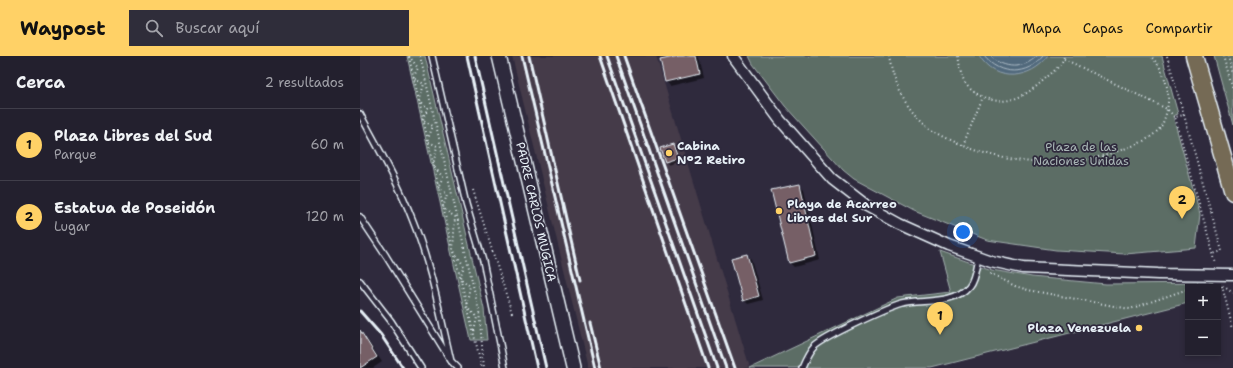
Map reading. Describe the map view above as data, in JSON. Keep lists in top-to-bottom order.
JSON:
{
  "streets": {
    "street": ["PADRE CARLOS MUGICA"]
  },
  "parks": ["Plaza de las Naciones Unidas"],
  "places": ["Cabina N°2 Retiro", "Playa de Acarreo Libres del Sur", "Plaza Venezuela"],
  "page": {
    "header": "Waypost",
    "search": "Buscar aquí",
    "nav": ["Mapa", "Capas", "Compartir"],
    "heading": ["Cerca", "2 resultados"],
    "list": [
      {
        "mark": "1",
        "name": "Plaza Libres del Sud",
        "note": "Parque",
        "value": "60 m"
      },
      {
        "mark": "2",
        "name": "Estatua de Poseidón",
        "note": "Lugar",
        "value": "120 m"
      }
    ],
    "pins": ["2", "1"],
    "map_buttons": ["+", "−"]
  }
}
